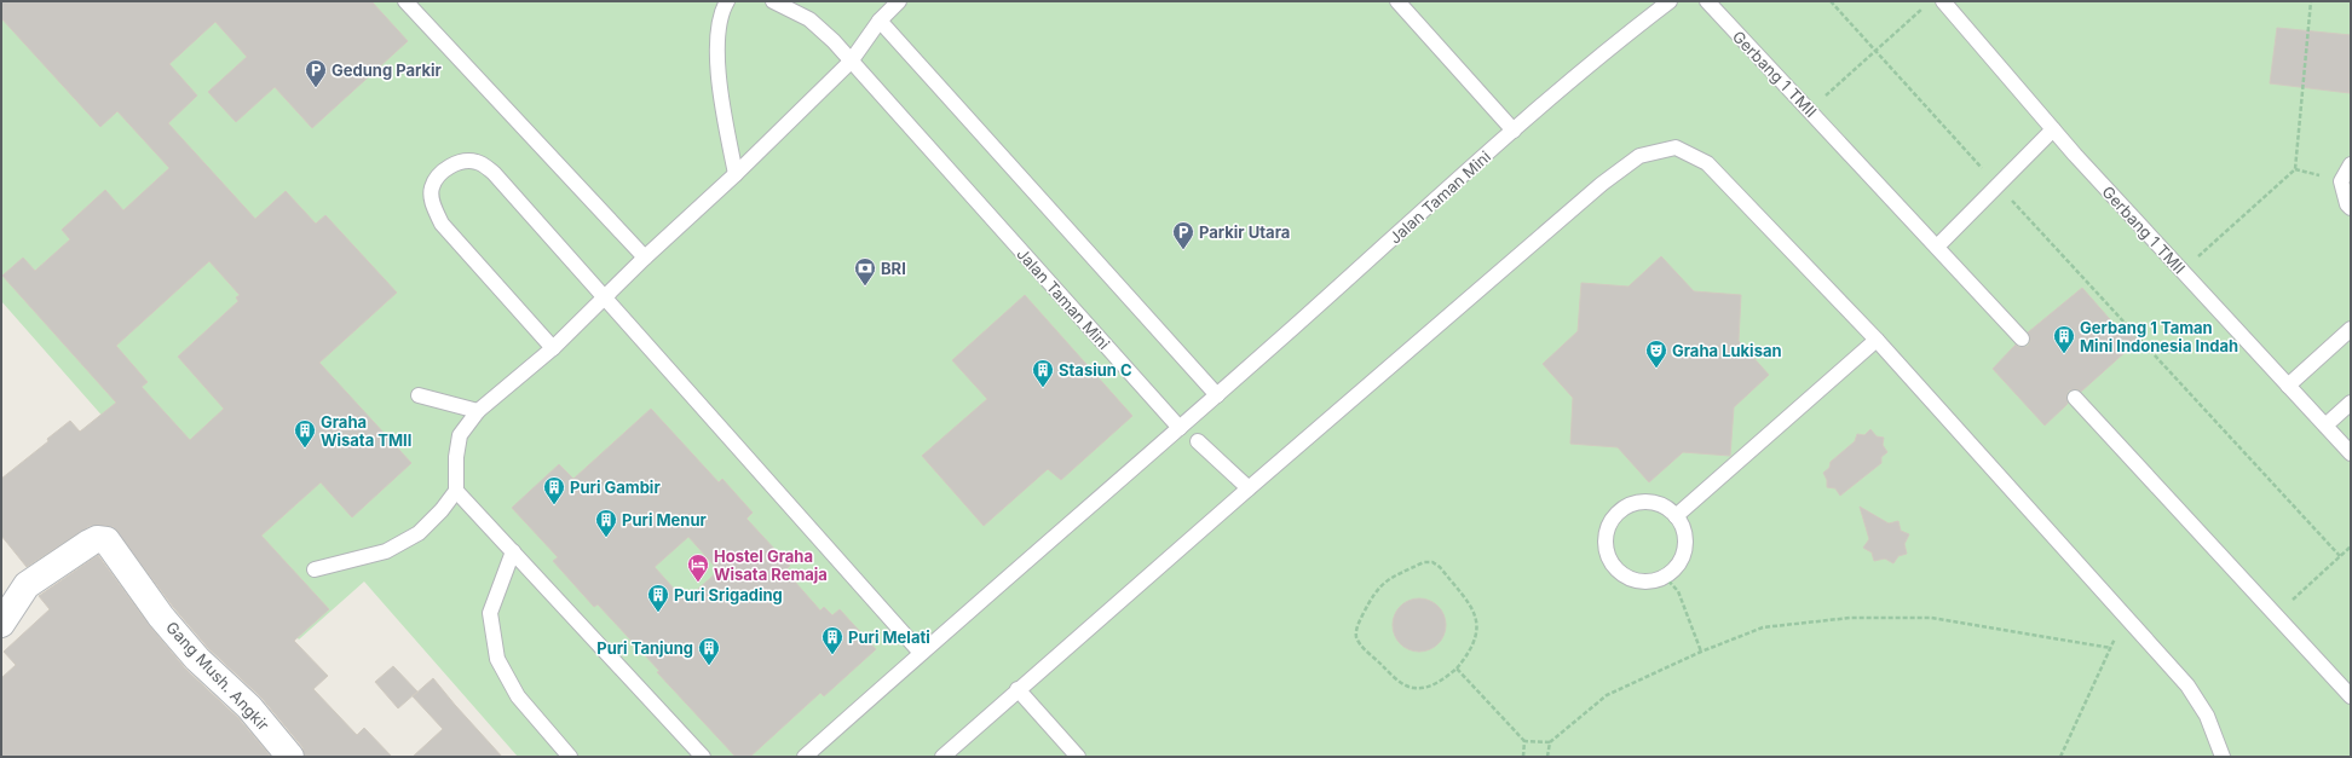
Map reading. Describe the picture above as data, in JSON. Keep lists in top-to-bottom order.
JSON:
{
  "streets": {
    "street": ["Gang Mush. Angkir"],
    "lane": ["Gerbang 1 TMII", "Jalan Taman Mini"]
  },
  "places": {
    "parking": ["Gedung Parkir", "Parkir Utara"],
    "bank": ["BRI"],
    "building": [
      "Gerbang 1 Taman Mini Indonesia Indah",
      "Stasiun C",
      "Graha Wisata TMII",
      "Puri Gambir",
      "Puri Menur",
      "Puri Srigading",
      "Puri Melati",
      "Puri Tanjung"
    ],
    "theatre": ["Graha Lukisan"],
    "hotel": ["Hostel Graha Wisata Remaja"]
  }
}
